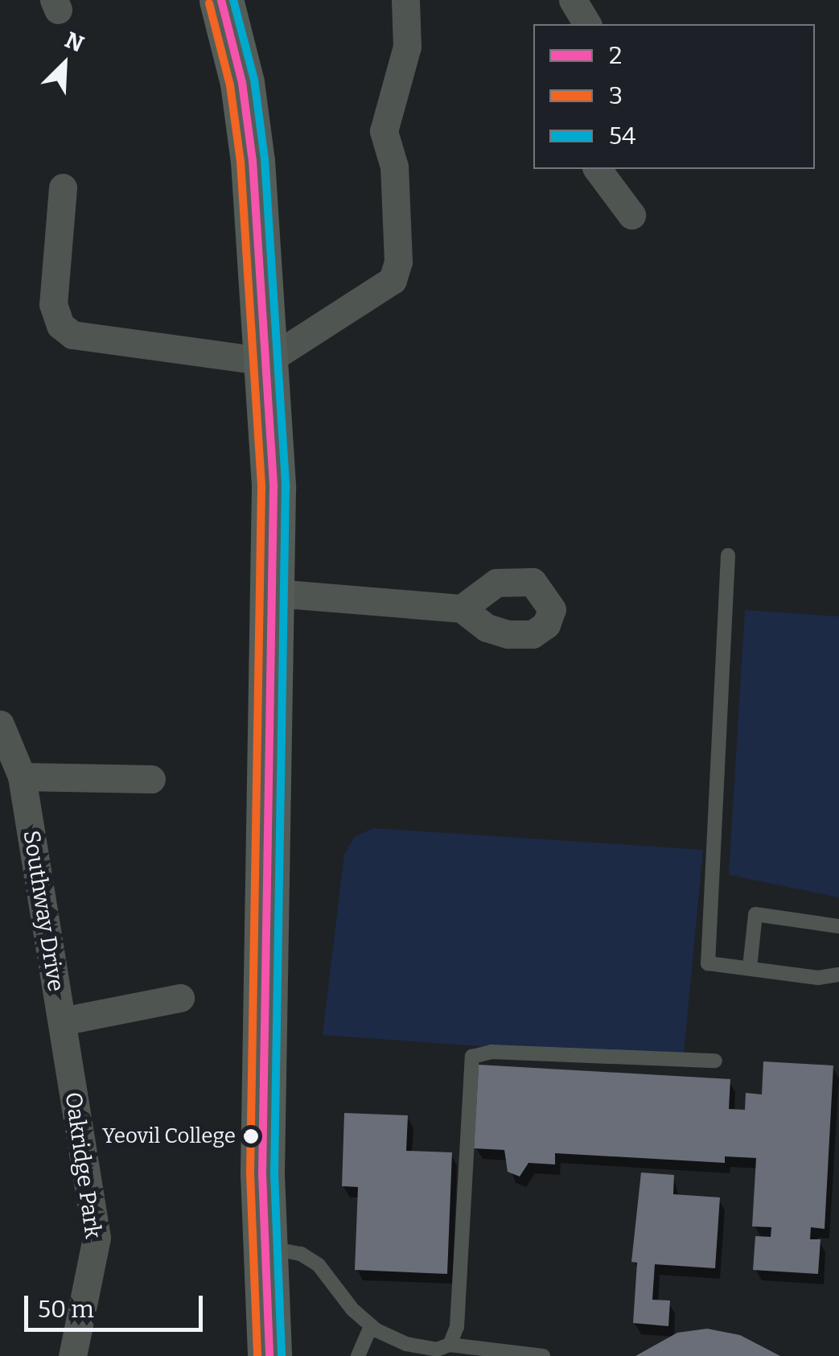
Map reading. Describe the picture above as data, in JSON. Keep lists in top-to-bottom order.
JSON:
{
  "streets": {
    "street": ["Southway Drive", "Oakridge Park"]
  },
  "crossings": [
    ["Southway Drive", "Oakridge Park"]
  ],
  "places": ["Yeovil College"],
  "lines": ["transit line 2", "transit line 54", "transit line 3"],
  "legend": ["2", "3", "54"],
  "scale_bar": "50 m",
  "north": "top right"
}
